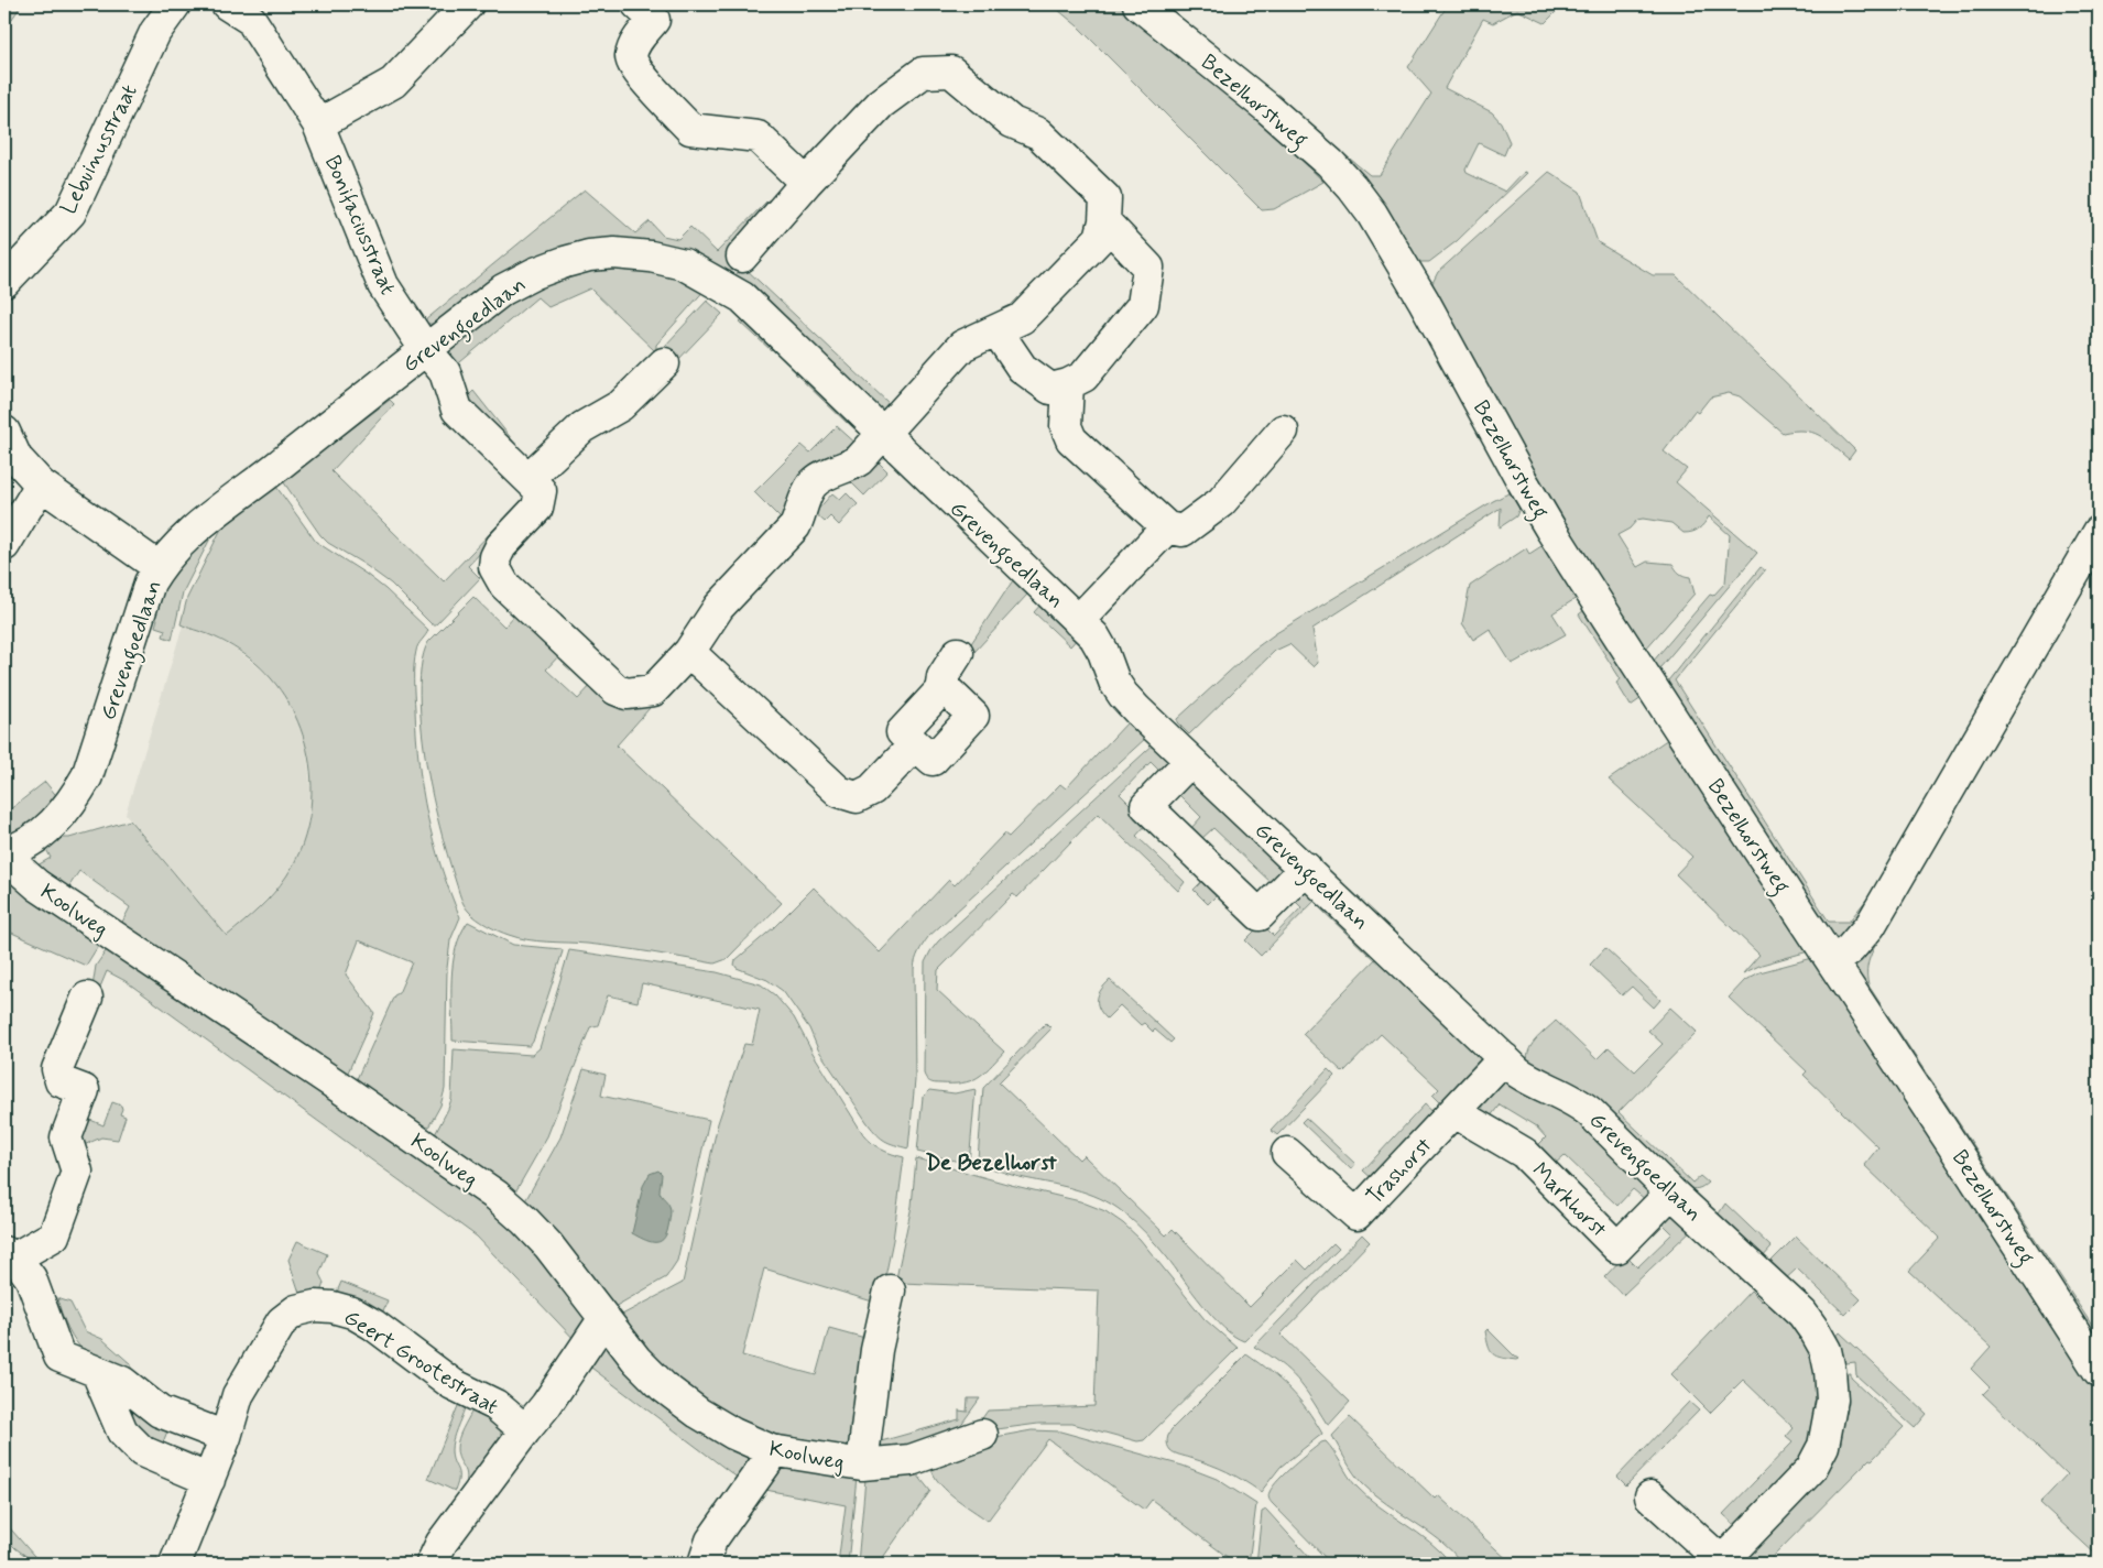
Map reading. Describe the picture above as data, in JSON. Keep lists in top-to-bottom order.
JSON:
{
  "streets": {
    "street": [
      "Bezelhorstweg",
      "Lebuinusstraat",
      "Bonifaciusstraat",
      "Grevengoedlaan",
      "Koolweg",
      "Trashorst",
      "Markhorst",
      "Geert Grootestraat"
    ]
  },
  "crossings": [
    ["Bonifaciusstraat", "Grevengoedlaan"],
    ["Grevengoedlaan", "Koolweg"],
    ["Grevengoedlaan", "Trashorst"],
    ["Grevengoedlaan", "Markhorst"],
    ["Trashorst", "Markhorst"]
  ],
  "districts": ["De Bezelhorst"]
}
